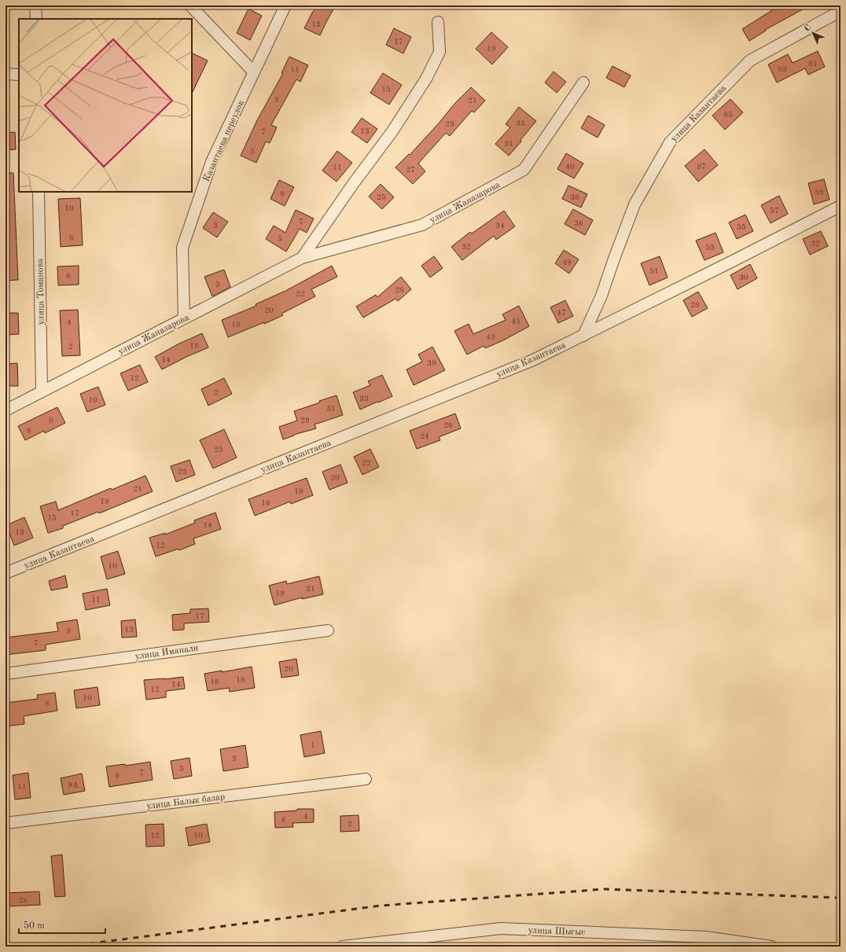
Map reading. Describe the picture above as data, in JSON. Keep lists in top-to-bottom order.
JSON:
{
  "streets": {
    "street": [
      "улица Казантаева",
      "Казантаева переулок",
      "улица Жаназарова",
      "улица Томанова",
      "улица Иманали",
      "улица Балык базар",
      "улица Шыгыс"
    ]
  },
  "crossings": [
    ["Казантаева переулок", "улица Жаназарова"],
    ["улица Жаназарова", "улица Томанова"]
  ],
  "house_numbers": [
    "13",
    "17",
    "19",
    "81",
    "83",
    "11",
    "15",
    "9",
    "21",
    "85",
    "33",
    "23",
    "13",
    "7",
    "31",
    "5",
    "40",
    "87",
    "11",
    "27",
    "59",
    "9",
    "25",
    "38",
    "10",
    "57",
    "7",
    "36",
    "3",
    "34",
    "55",
    "8",
    "5",
    "32",
    "32",
    "53",
    "49",
    "51",
    "6",
    "30",
    "3",
    "28",
    "22",
    "28",
    "20",
    "47",
    "45",
    "4",
    "18",
    "43",
    "16",
    "2",
    "14",
    "39",
    "12",
    "2",
    "33",
    "10",
    "31",
    "8",
    "29",
    "26",
    "6",
    "24",
    "25",
    "22",
    "23",
    "20",
    "21",
    "18",
    "19",
    "16",
    "17",
    "15",
    "14",
    "13",
    "12",
    "10",
    "21",
    "19",
    "11",
    "17",
    "13",
    "9",
    "7",
    "20",
    "18",
    "16",
    "14",
    "12",
    "10",
    "8",
    "1",
    "3",
    "5",
    "7",
    "9",
    "9А",
    "11",
    "4",
    "6",
    "2",
    "12",
    "10",
    "2в"
  ],
  "scale_bar": "50 m",
  "north": "top left"
}
